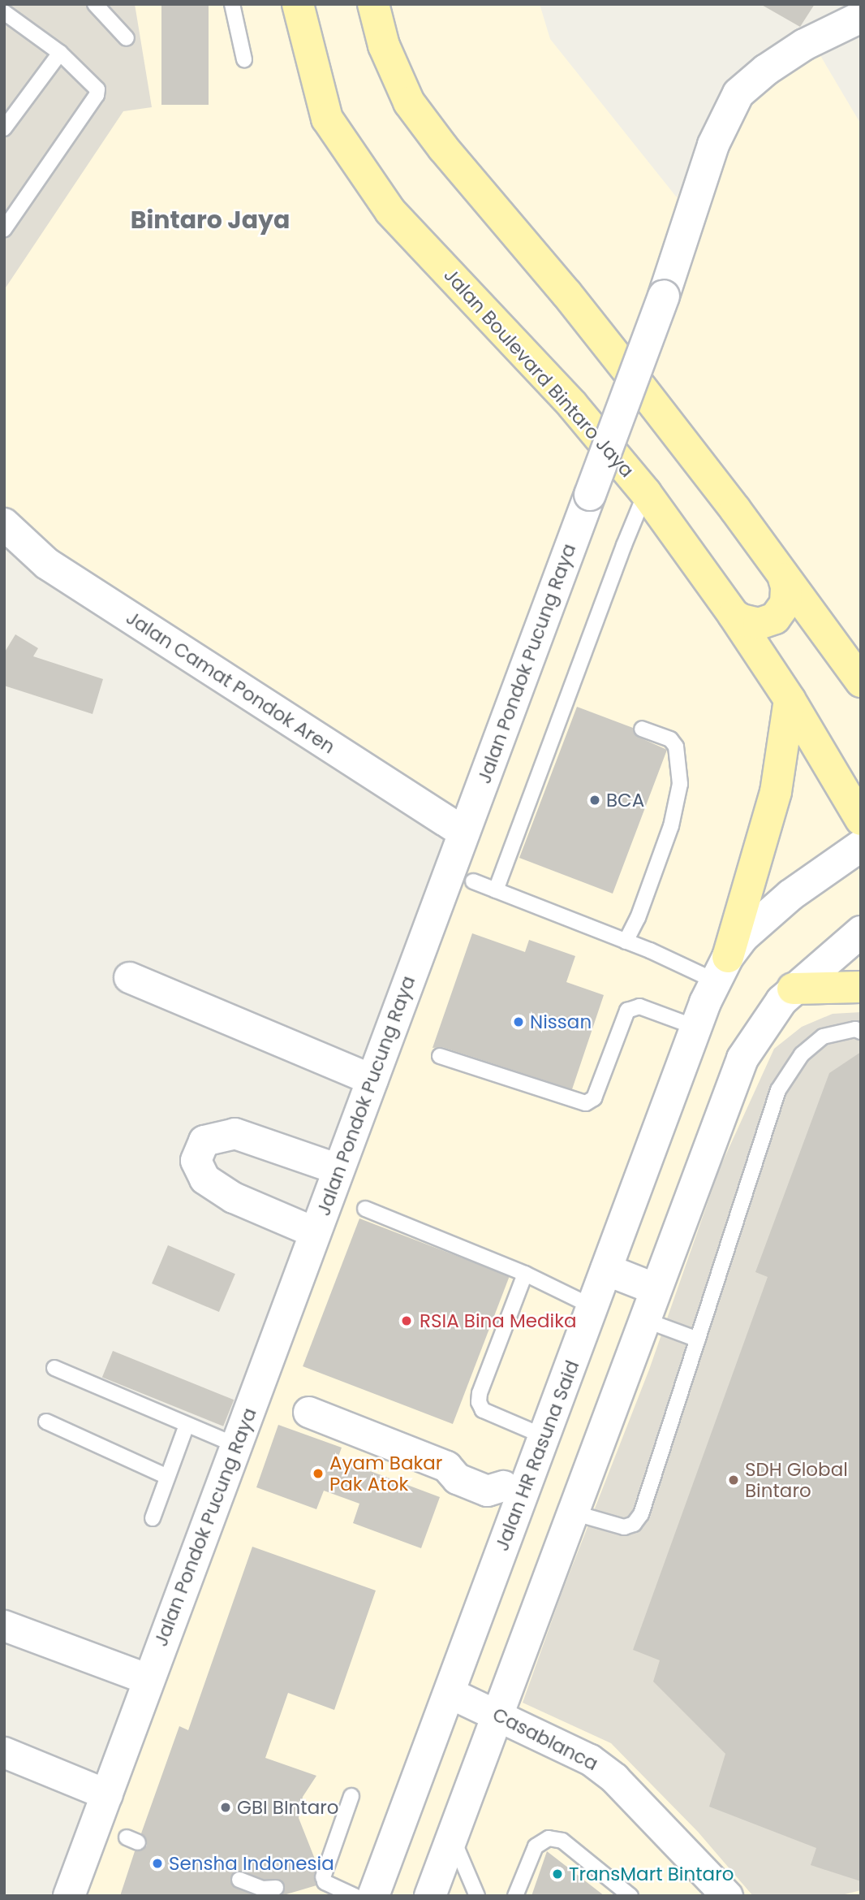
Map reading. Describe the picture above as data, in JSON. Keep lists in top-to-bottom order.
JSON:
{
  "streets": {
    "main road": [
      "Jalan Boulevard Bintaro Jaya",
      "Jalan Pondok Pucung Raya",
      "Jalan Camat Pondok Aren",
      "Jalan HR Rasuna Said"
    ],
    "street": ["Casablanca"]
  },
  "crossings": [
    ["Jalan Pondok Pucung Raya", "Jalan Camat Pondok Aren"],
    ["Jalan HR Rasuna Said", "Casablanca"]
  ],
  "districts": ["Bintaro Jaya"],
  "places": [
    "BCA",
    "Nissan",
    "RSIA Bina Medika",
    "Ayam Bakar Pak Atok",
    "SDH Global Bintaro",
    "GBI BIntaro",
    "Sensha Indonesia",
    "TransMart Bintaro"
  ]
}
